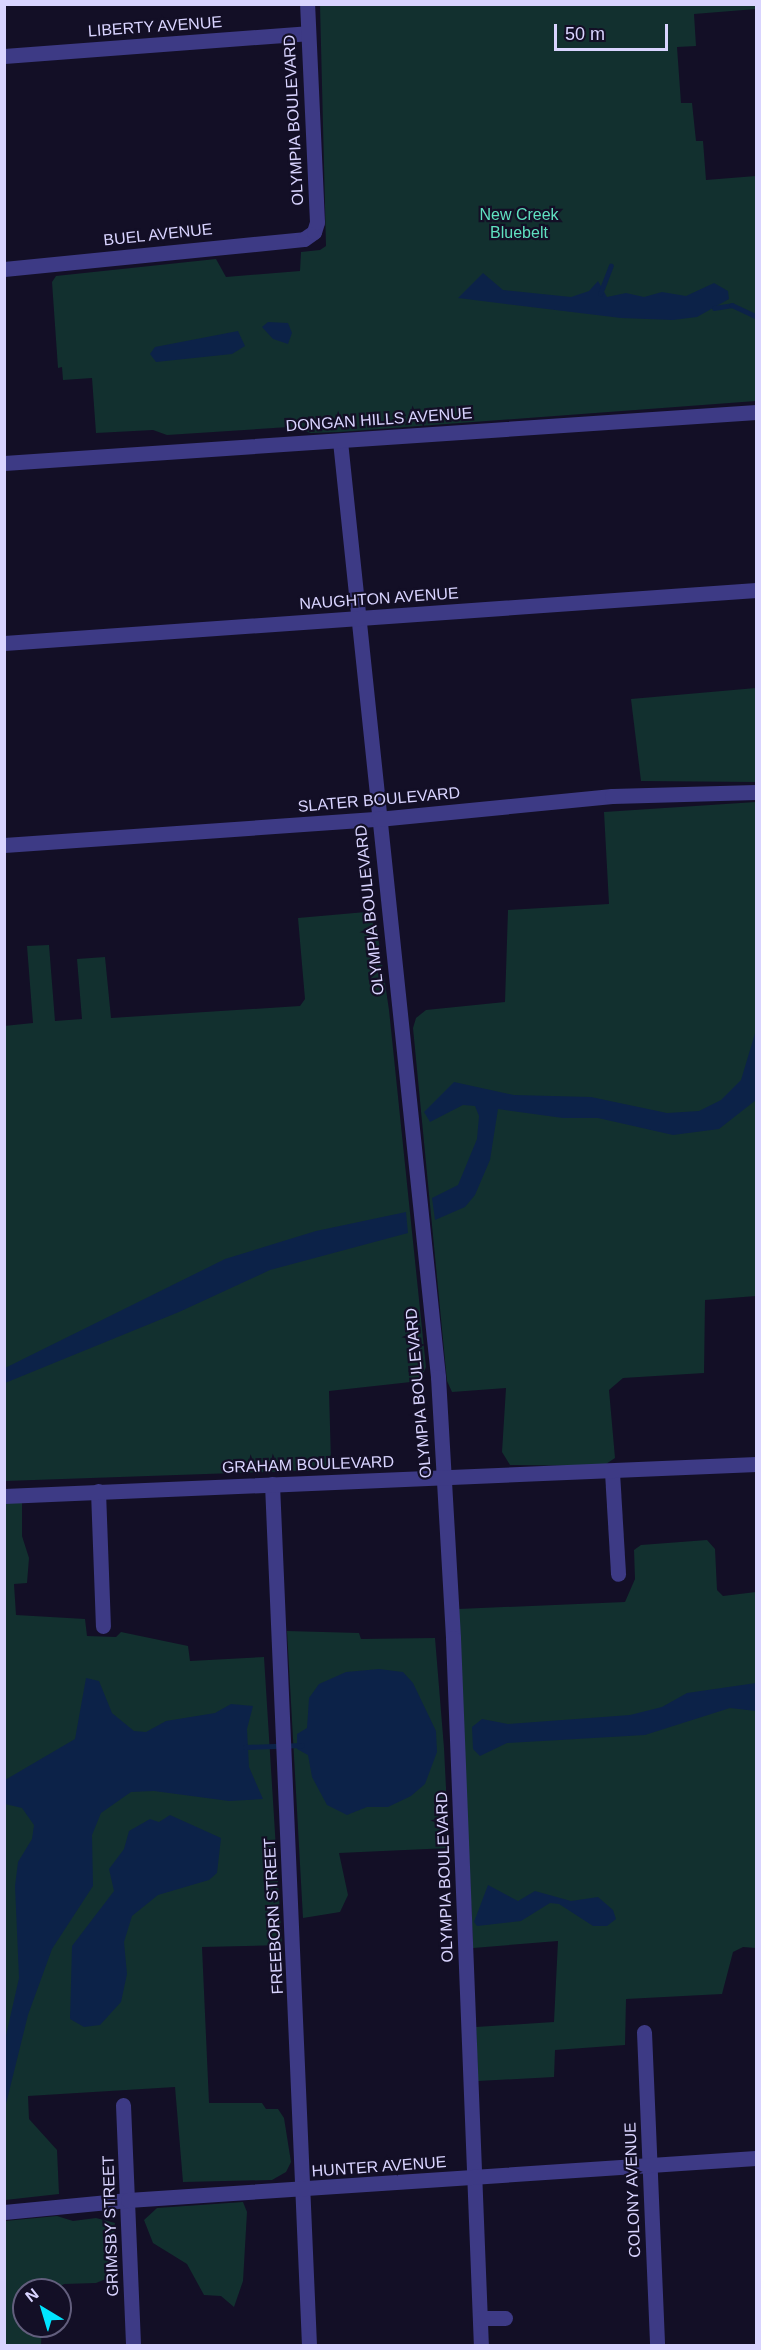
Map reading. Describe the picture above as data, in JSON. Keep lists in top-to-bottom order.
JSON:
{
  "streets": {
    "street": [
      "LIBERTY AVENUE",
      "OLYMPIA BOULEVARD",
      "BUEL AVENUE",
      "DONGAN HILLS AVENUE",
      "NAUGHTON AVENUE",
      "SLATER BOULEVARD",
      "GRAHAM BOULEVARD",
      "FREEBORN STREET",
      "HUNTER AVENUE",
      "COLONY AVENUE",
      "GRIMSBY STREET"
    ]
  },
  "crossings": [
    ["LIBERTY AVENUE", "OLYMPIA BOULEVARD"],
    ["OLYMPIA BOULEVARD", "BUEL AVENUE"],
    ["OLYMPIA BOULEVARD", "DONGAN HILLS AVENUE"],
    ["OLYMPIA BOULEVARD", "NAUGHTON AVENUE"],
    ["OLYMPIA BOULEVARD", "SLATER BOULEVARD"],
    ["OLYMPIA BOULEVARD", "GRAHAM BOULEVARD"],
    ["OLYMPIA BOULEVARD", "HUNTER AVENUE"],
    ["GRAHAM BOULEVARD", "FREEBORN STREET"],
    ["FREEBORN STREET", "HUNTER AVENUE"],
    ["HUNTER AVENUE", "COLONY AVENUE"],
    ["HUNTER AVENUE", "GRIMSBY STREET"]
  ],
  "parks": ["New Creek Bluebelt"],
  "scale_bar": "50 m",
  "north": "top left"
}
